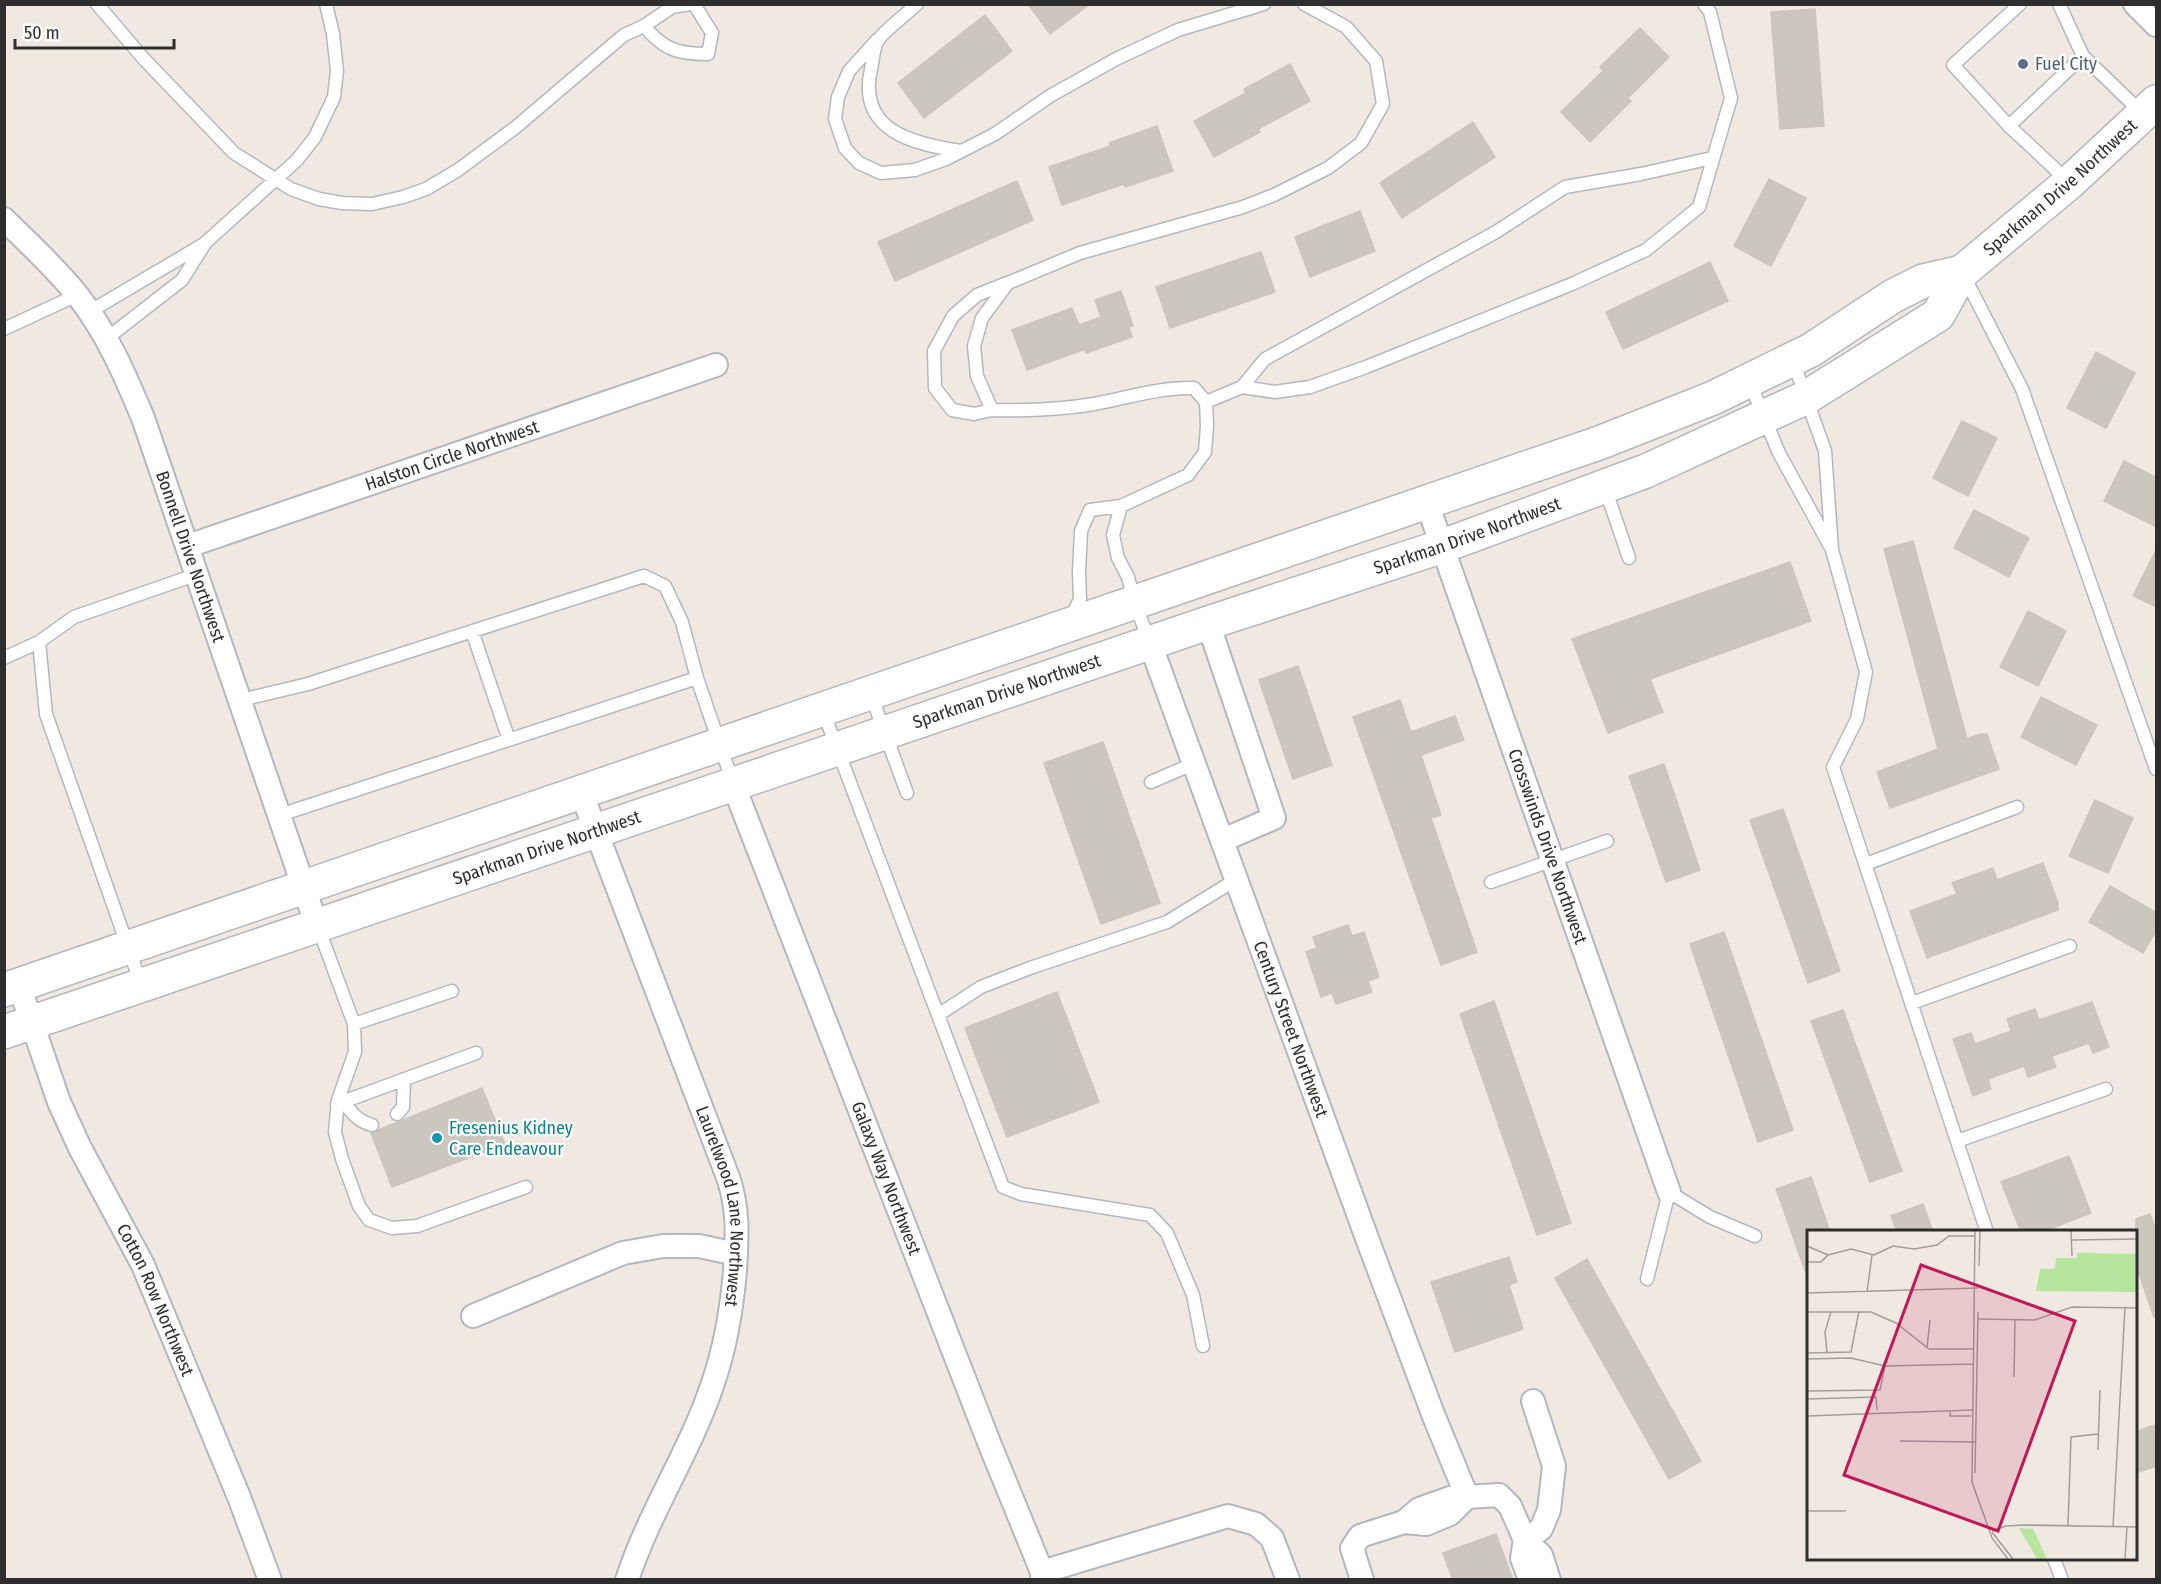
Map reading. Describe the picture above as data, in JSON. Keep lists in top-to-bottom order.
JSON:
{
  "streets": {
    "main road": ["Sparkman Drive Northwest"],
    "street": [
      "Halston Circle Northwest",
      "Bonnell Drive Northwest",
      "Crosswinds Drive Northwest",
      "Century Street Northwest",
      "Galaxy Way Northwest",
      "Laurelwood Lane Northwest",
      "Cotton Row Northwest"
    ]
  },
  "crossings": [
    ["Sparkman Drive Northwest", "Bonnell Drive Northwest"],
    ["Sparkman Drive Northwest", "Crosswinds Drive Northwest"],
    ["Sparkman Drive Northwest", "Century Street Northwest"],
    ["Sparkman Drive Northwest", "Galaxy Way Northwest"],
    ["Sparkman Drive Northwest", "Laurelwood Lane Northwest"],
    ["Sparkman Drive Northwest", "Cotton Row Northwest"],
    ["Halston Circle Northwest", "Bonnell Drive Northwest"]
  ],
  "places": ["Fuel City", "Fresenius Kidney Care Endeavour"],
  "scale_bar": "50 m"
}
